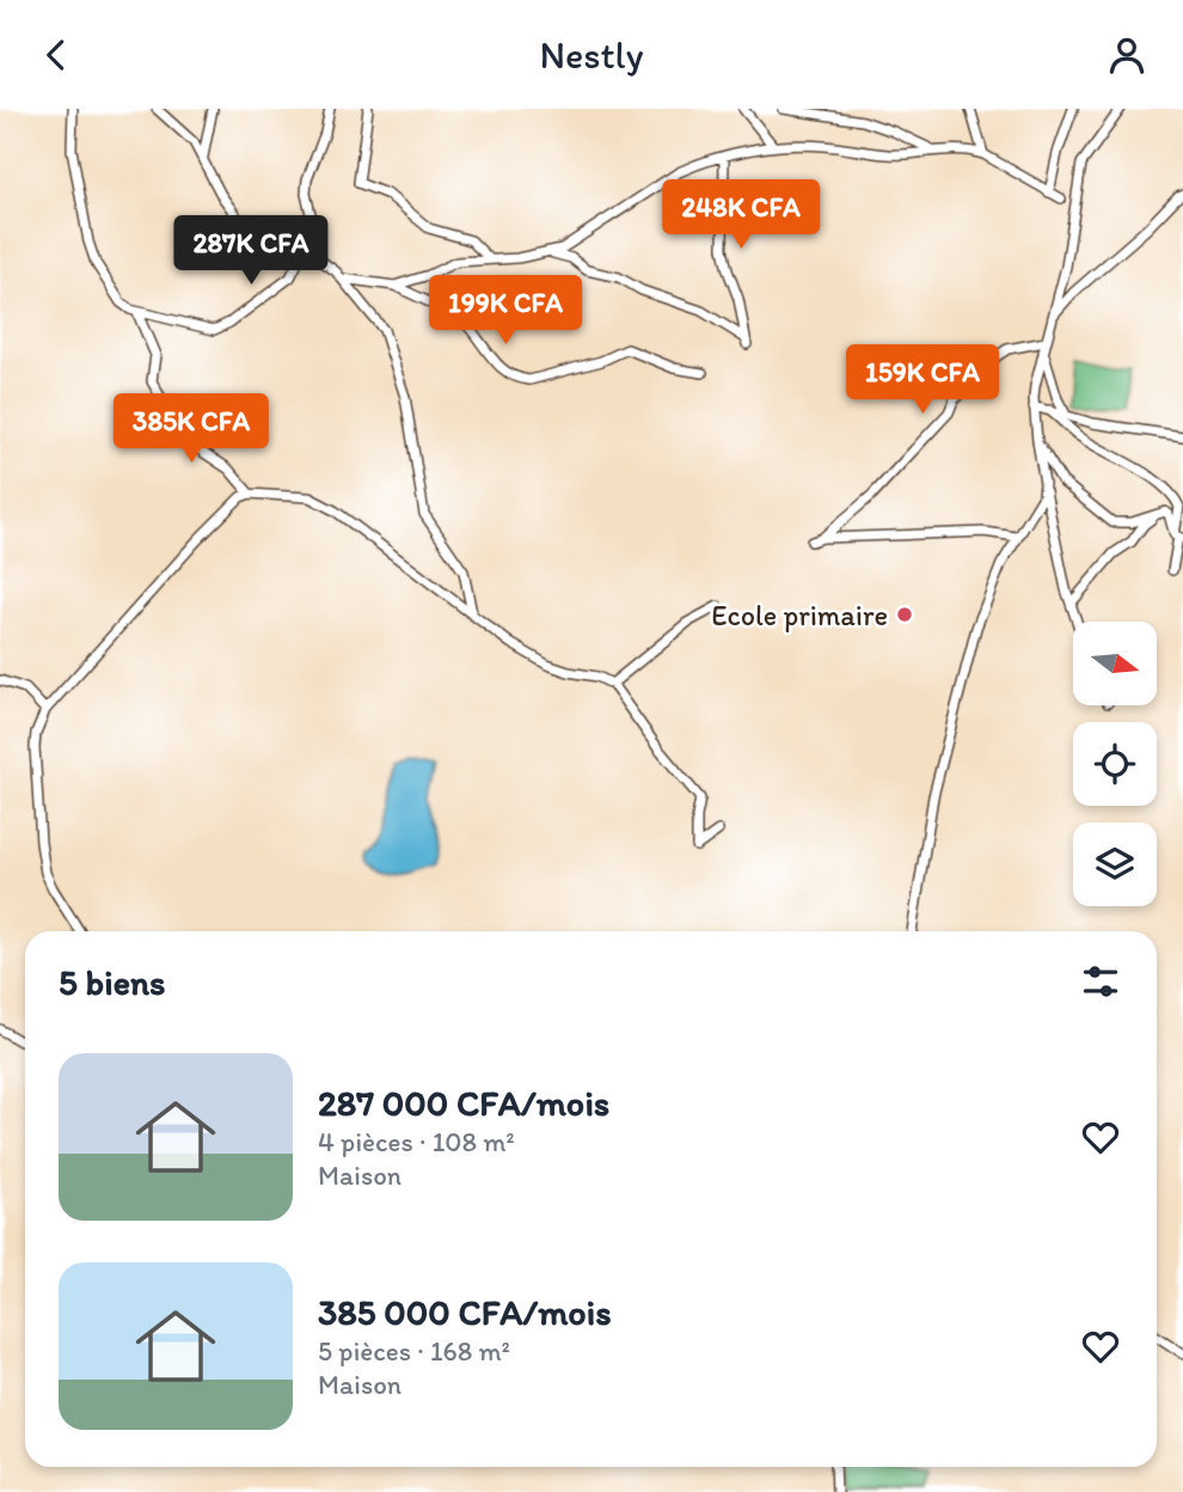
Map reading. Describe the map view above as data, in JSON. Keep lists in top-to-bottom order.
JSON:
{
  "places": ["Ecole primaire"],
  "north": "right",
  "page": {
    "header": "Nestly",
    "price": [
      "248K CFA",
      "287K CFA",
      "199K CFA",
      "159K CFA",
      "385K CFA"
    ],
    "heading": "5 biens",
    "list": [
      {
        "name": "287 000 CFA/mois",
        "note": "4 pièces · 108 m² · Maison"
      },
      {
        "name": "385 000 CFA/mois",
        "note": "5 pièces · 168 m² · Maison"
      }
    ]
  }
}
